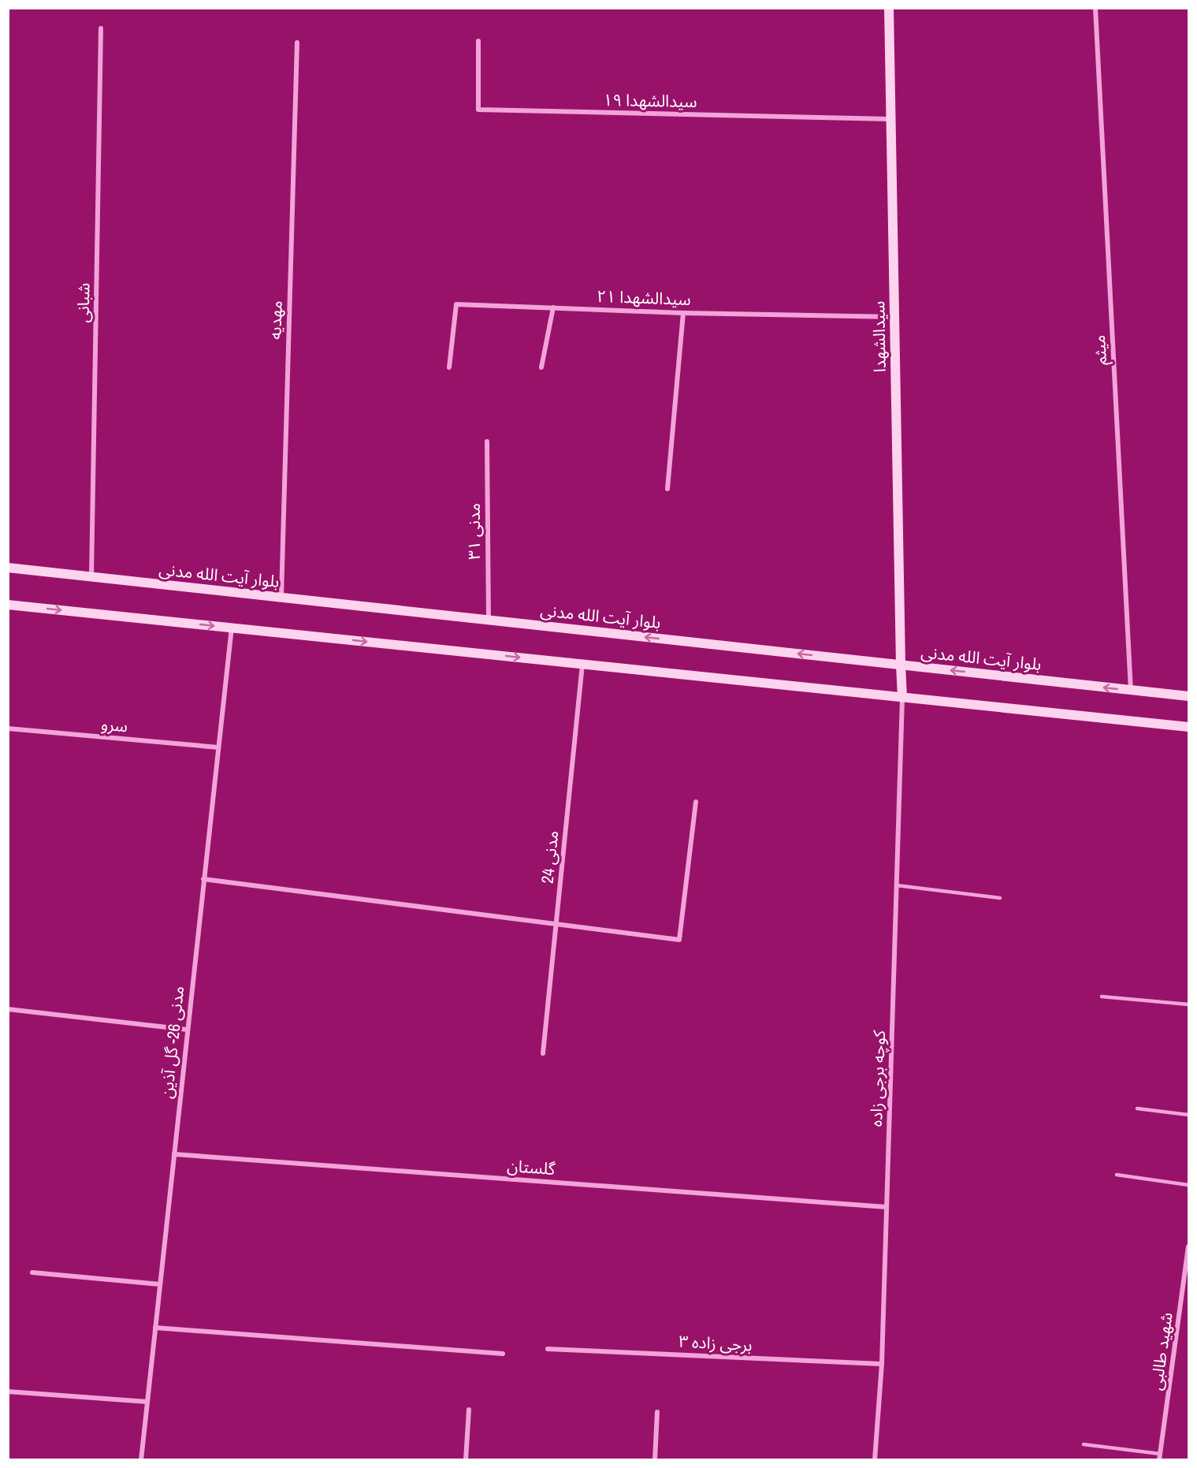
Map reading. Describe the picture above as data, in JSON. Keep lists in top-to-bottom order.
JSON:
{
  "streets": {
    "main road": ["سیدالشهدا", "بلوار آیت الله مدنی"],
    "street": [
      "سیدالشهدا ۱۹",
      "سیدالشهدا ۲۱",
      "شبانی",
      "مهدیه",
      "میثم",
      "مدنی ۳۱",
      "سرو",
      "مدنی 24",
      "مدنی 26- گل آذین",
      "کوچه برجى زاده",
      "گلستان",
      "برجی زاده ۳",
      "شهید طالبی"
    ]
  },
  "crossings": [
    ["سیدالشهدا ۱۹", "سیدالشهدا"],
    ["سیدالشهدا ۲۱", "سیدالشهدا"],
    ["شبانی", "بلوار آیت الله مدنی"],
    ["مهدیه", "بلوار آیت الله مدنی"],
    ["سیدالشهدا", "بلوار آیت الله مدنی"],
    ["سیدالشهدا", "کوچه برجى زاده"],
    ["میثم", "بلوار آیت الله مدنی"],
    ["مدنی ۳۱", "بلوار آیت الله مدنی"],
    ["سرو", "مدنی 26- گل آذین"],
    ["مدنی 26- گل آذین", "گلستان"],
    ["کوچه برجى زاده", "گلستان"],
    ["کوچه برجى زاده", "برجی زاده ۳"]
  ]
}
